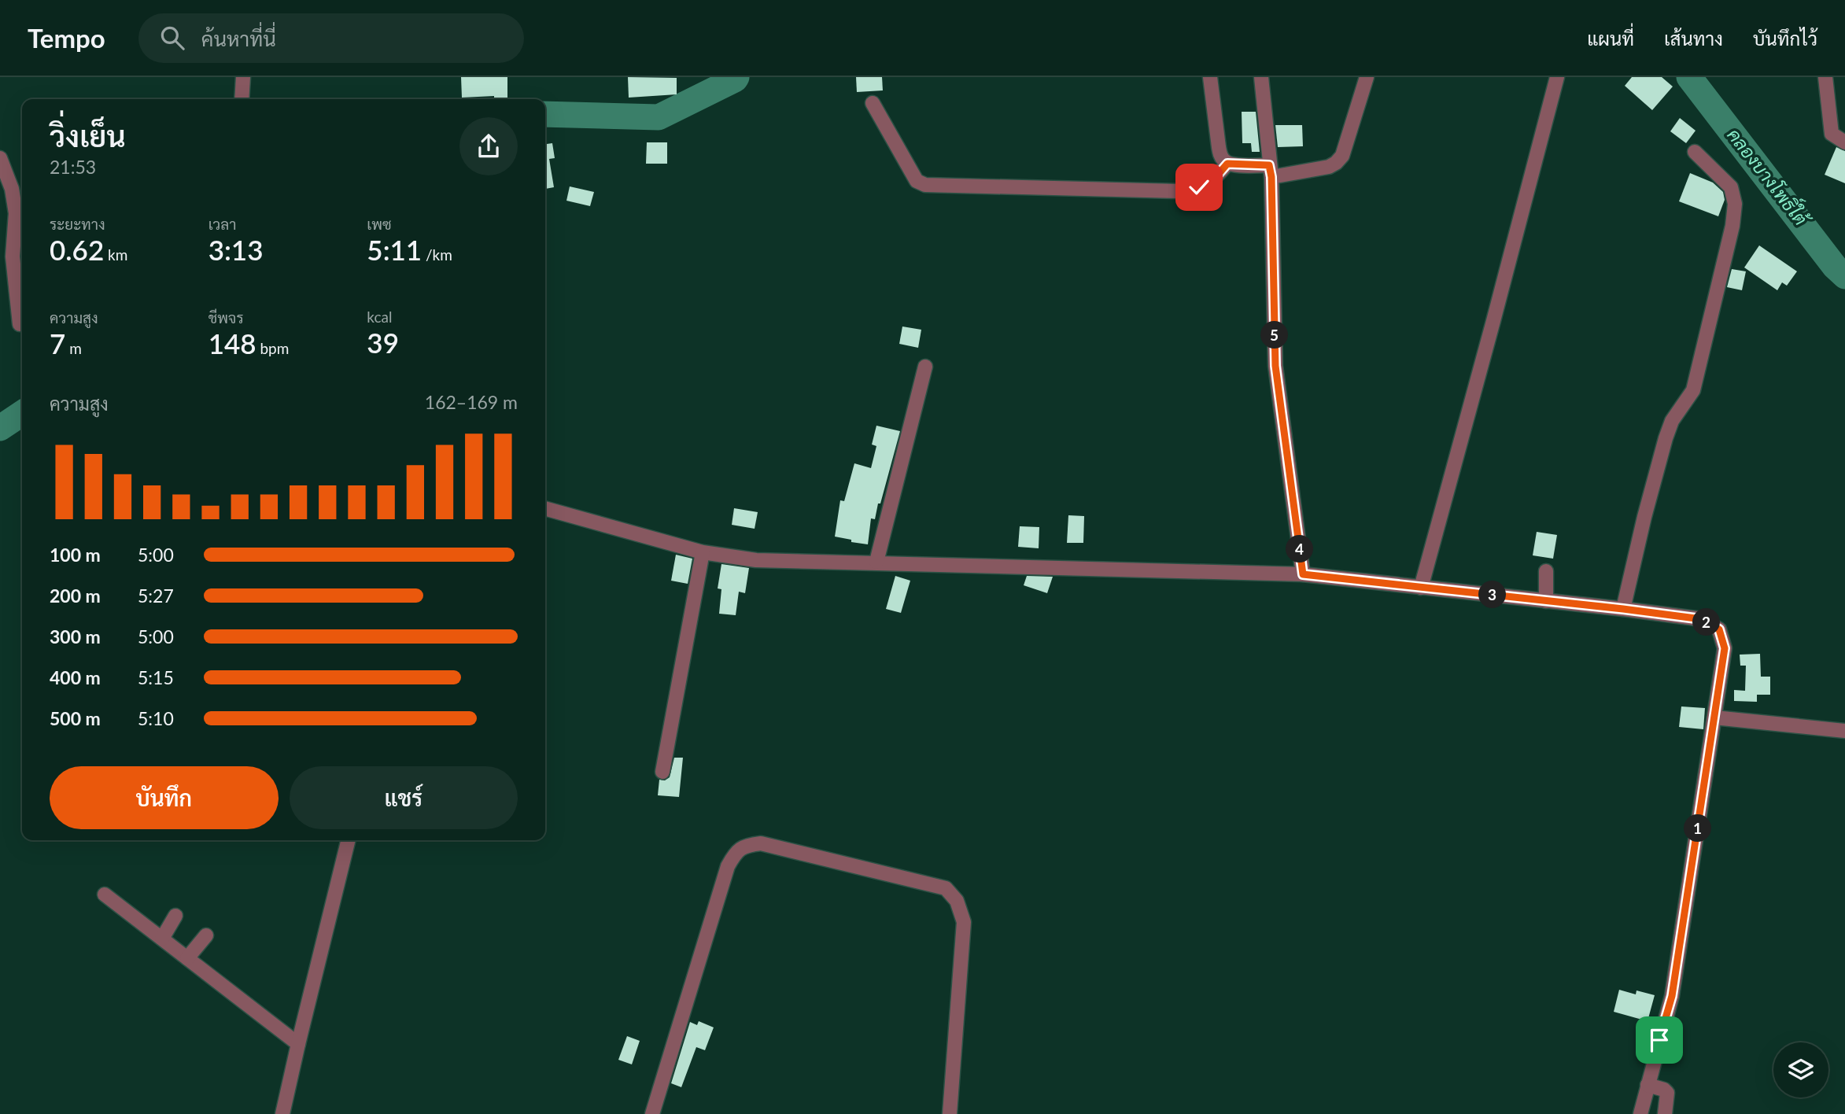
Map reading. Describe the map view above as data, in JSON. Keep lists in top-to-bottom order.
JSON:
{
  "water": ["คลองบางโพธิ์ใต้"],
  "page": {
    "header": "Tempo",
    "search": "ค้นหาที่นี่",
    "nav": ["แผนที่", "เส้นทาง", "บันทึกไว้"],
    "heading": ["วิ่งเย็น", "21:53"],
    "stats": [
      ["ระยะทาง", "0.62 km"],
      ["เวลา", "3:13"],
      ["เพซ", "5:11 /km"],
      ["ความสูง", "7 m"],
      ["ชีพจร", "148 bpm"],
      ["kcal", "39"]
    ],
    "pins": [
      "5",
      "4",
      "3",
      "2",
      "1"
    ],
    "chart": ["ความสูง", "162–169 m"],
    "list": [
      {
        "name": "100 m",
        "note": "5:00"
      },
      {
        "name": "200 m",
        "note": "5:27"
      },
      {
        "name": "300 m",
        "note": "5:00"
      },
      {
        "name": "400 m",
        "note": "5:15"
      },
      {
        "name": "500 m",
        "note": "5:10"
      }
    ],
    "buttons": ["บันทึก", "แชร์"]
  }
}
